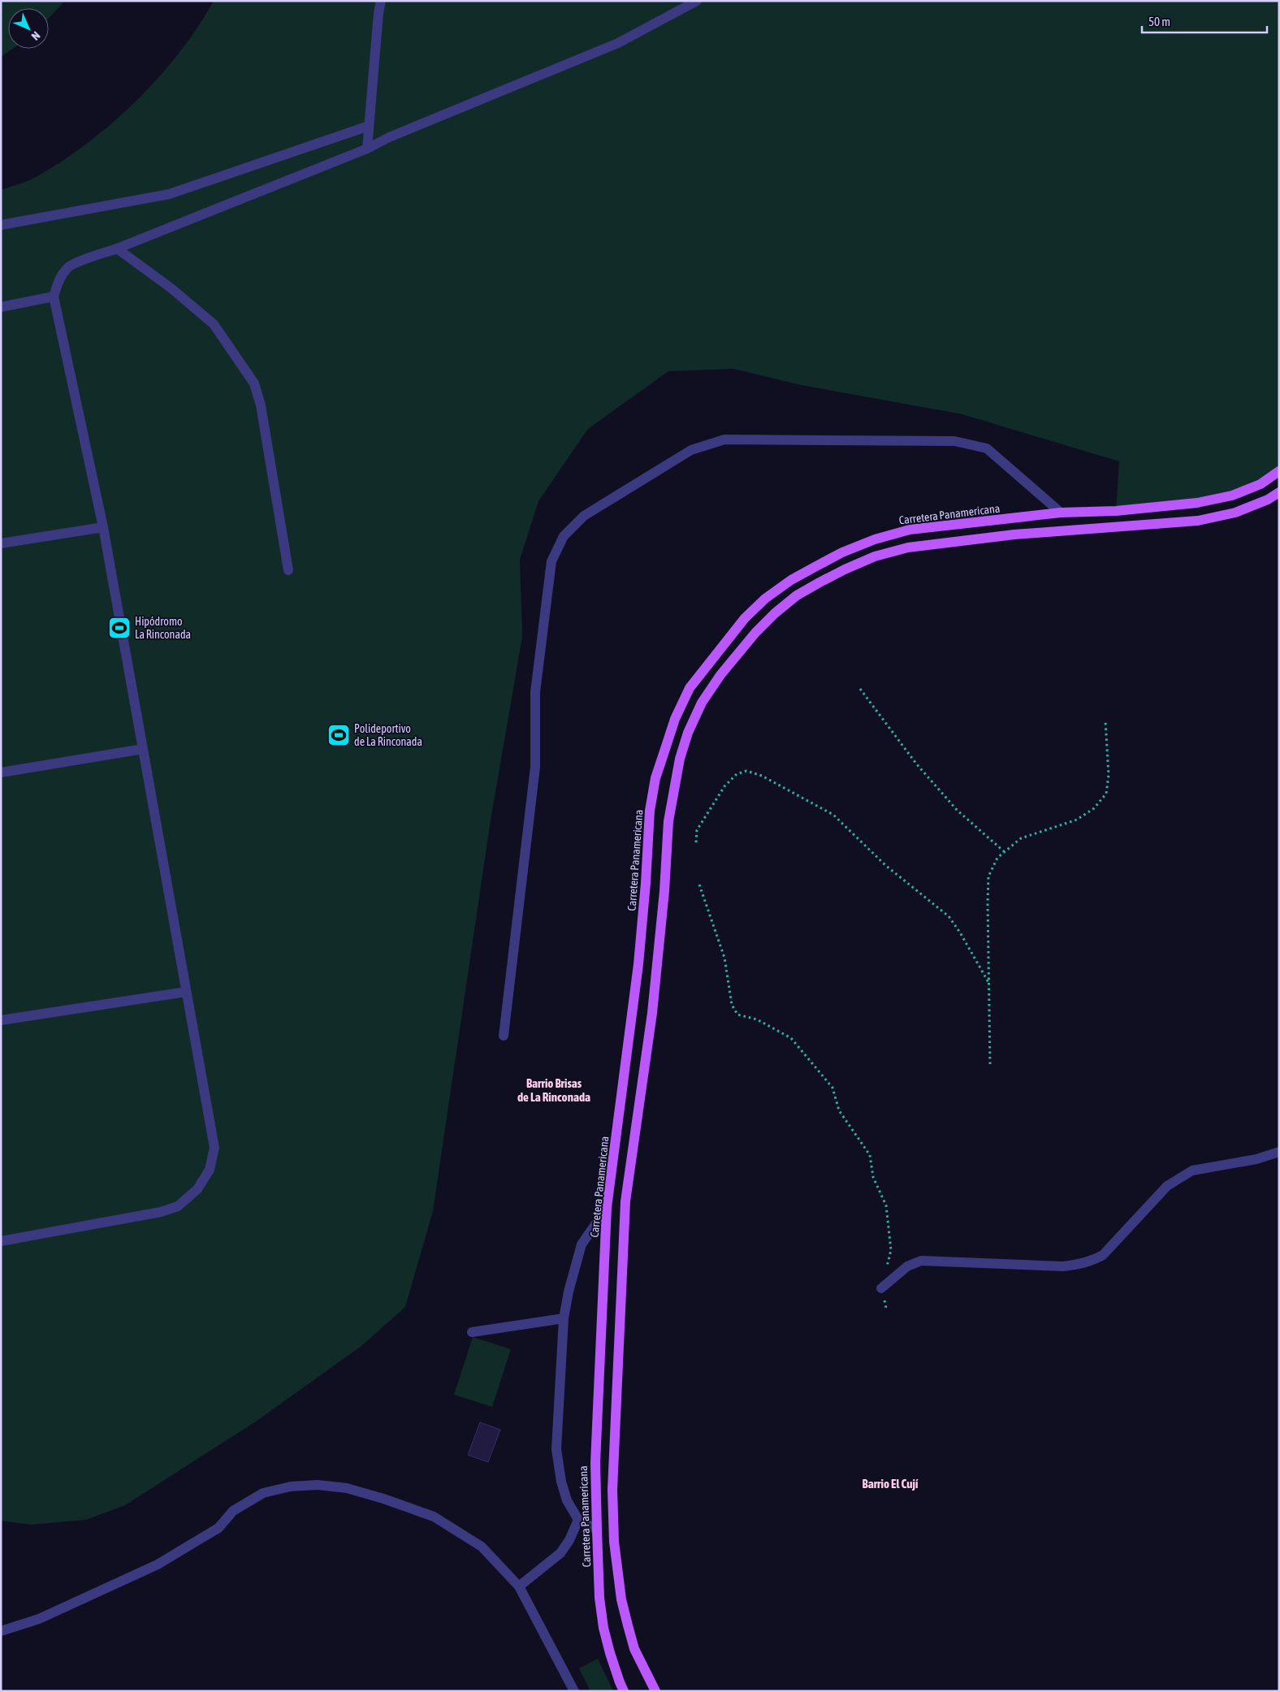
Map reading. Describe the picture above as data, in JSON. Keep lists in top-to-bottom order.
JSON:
{
  "streets": {
    "main road": ["Carretera Panamericana"]
  },
  "districts": ["Barrio Brisas de La Rinconada", "Barrio El Cují"],
  "places": {
    "sports": ["Hipódromo La Rinconada", "Polideportivo de La Rinconada"]
  },
  "scale_bar": "50 m",
  "north": "bottom right"
}
